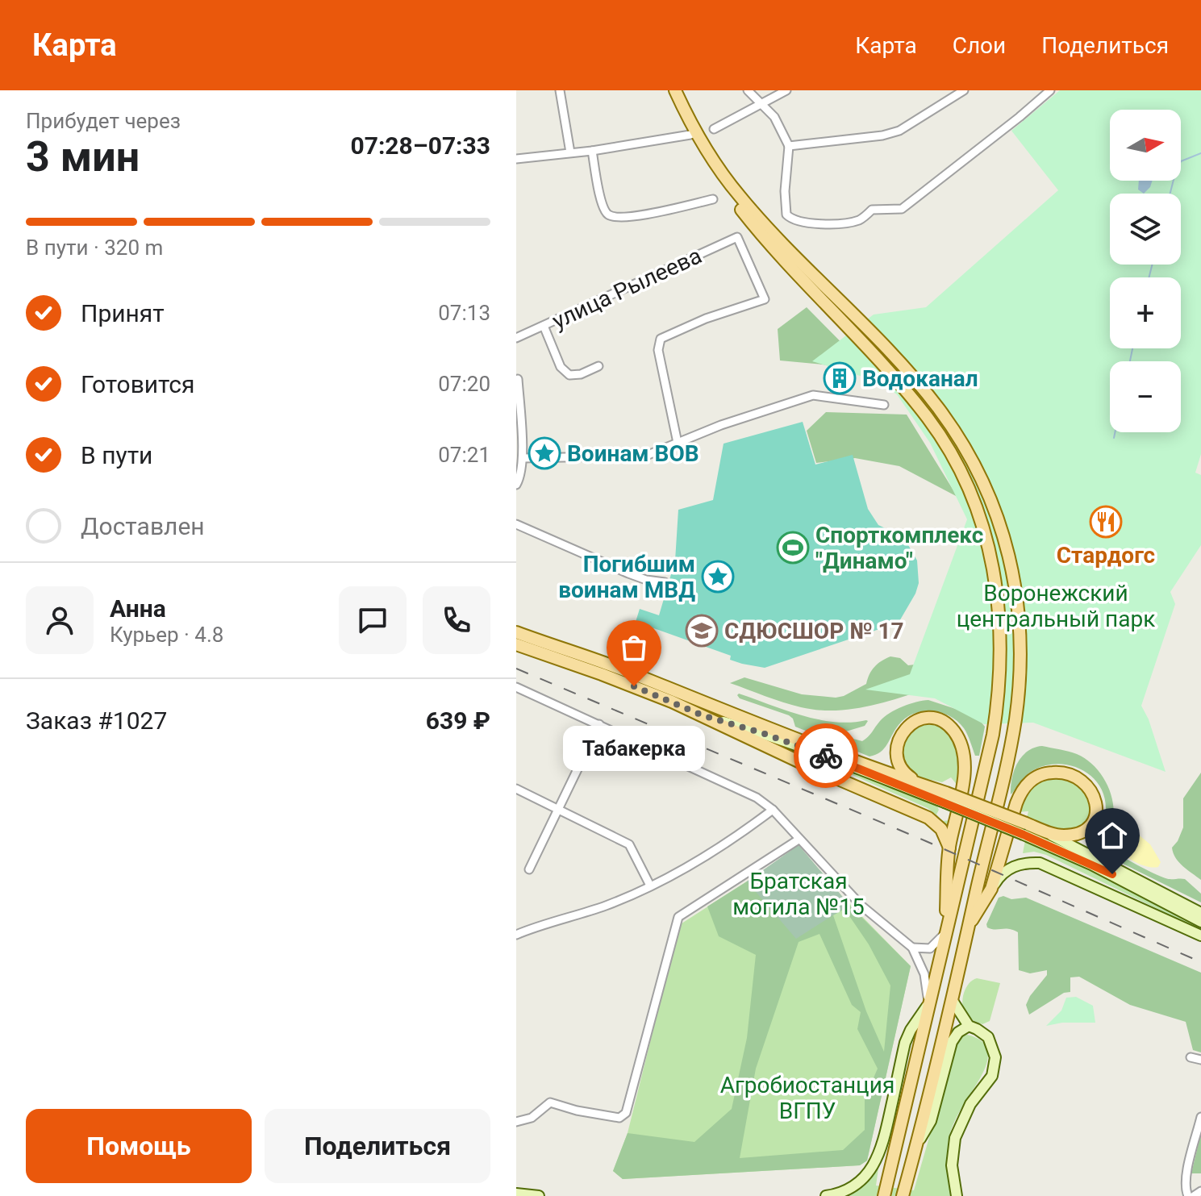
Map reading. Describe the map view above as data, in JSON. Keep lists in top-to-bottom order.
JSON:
{
  "streets": {
    "street": ["улица Рылеева"]
  },
  "parks": ["Воронежский центральный парк", "Братская могила №15", "Агробиостанция ВГПУ"],
  "places": {
    "building": ["Водоканал"],
    "place": ["Воинам ВОВ", "Погибшим воинам МВД"],
    "restaurant": ["Стардогс"],
    "sports": ["Спорткомплекс \"Динамо\""],
    "school or university": ["СДЮСШОР № 17"],
    "other": ["Табакерка"]
  },
  "north": "right",
  "page": {
    "header": "Карта",
    "nav": ["Карта", "Слои", "Поделиться"],
    "heading": ["3 мин", "Прибудет через", "07:28–07:33"],
    "panel": [
      "Анна",
      "Курьер · 4.8",
      "Заказ #1027",
      "639 ₽"
    ],
    "map_buttons": ["+", "−"],
    "bar": "В пути · 320 m",
    "list": [
      ["Принят", "07:13"],
      ["Готовится", "07:20"],
      ["В пути", "07:21"],
      "Доставлен"
    ],
    "bubble": "Табакерка",
    "buttons": ["Помощь", "Поделиться"]
  }
}
